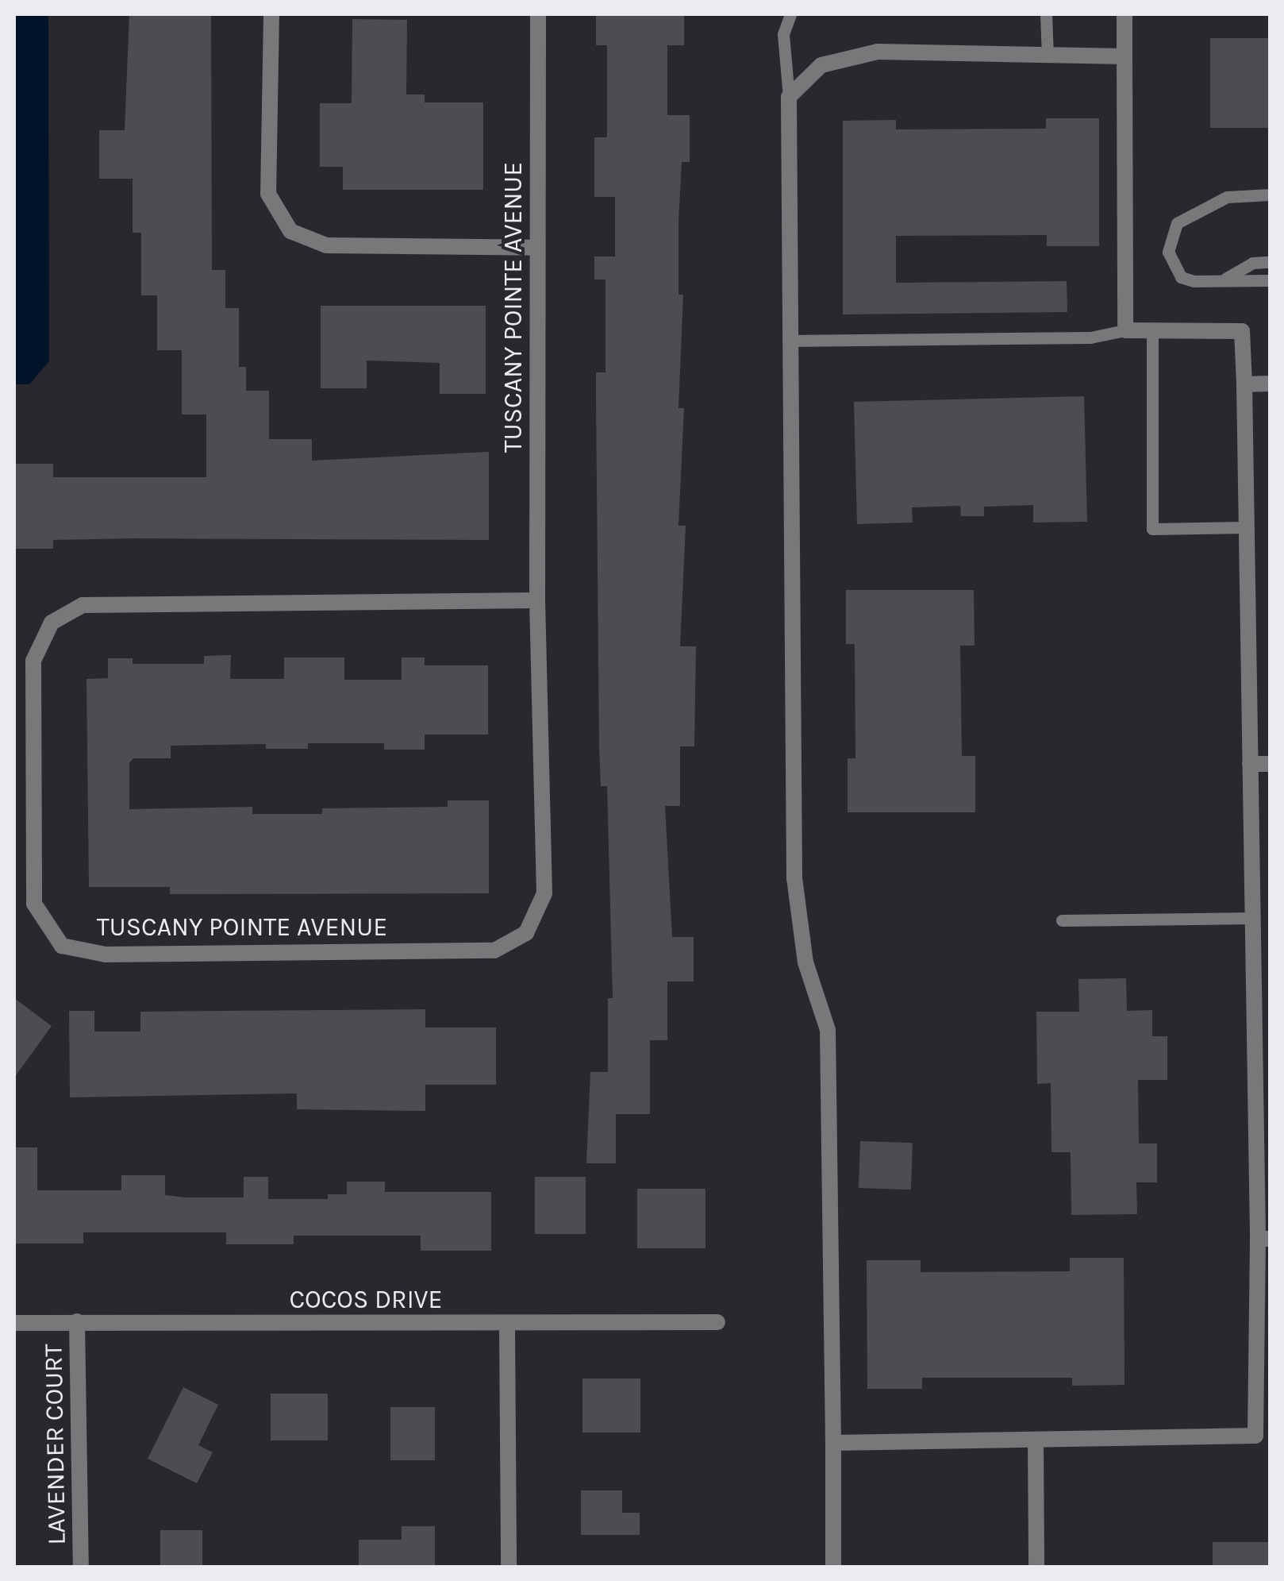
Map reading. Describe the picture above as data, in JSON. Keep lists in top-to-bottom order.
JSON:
{
  "streets": {
    "street": ["TUSCANY POINTE AVENUE", "COCOS DRIVE", "LAVENDER COURT"]
  },
  "crossings": [
    ["COCOS DRIVE", "LAVENDER COURT"]
  ]
}
